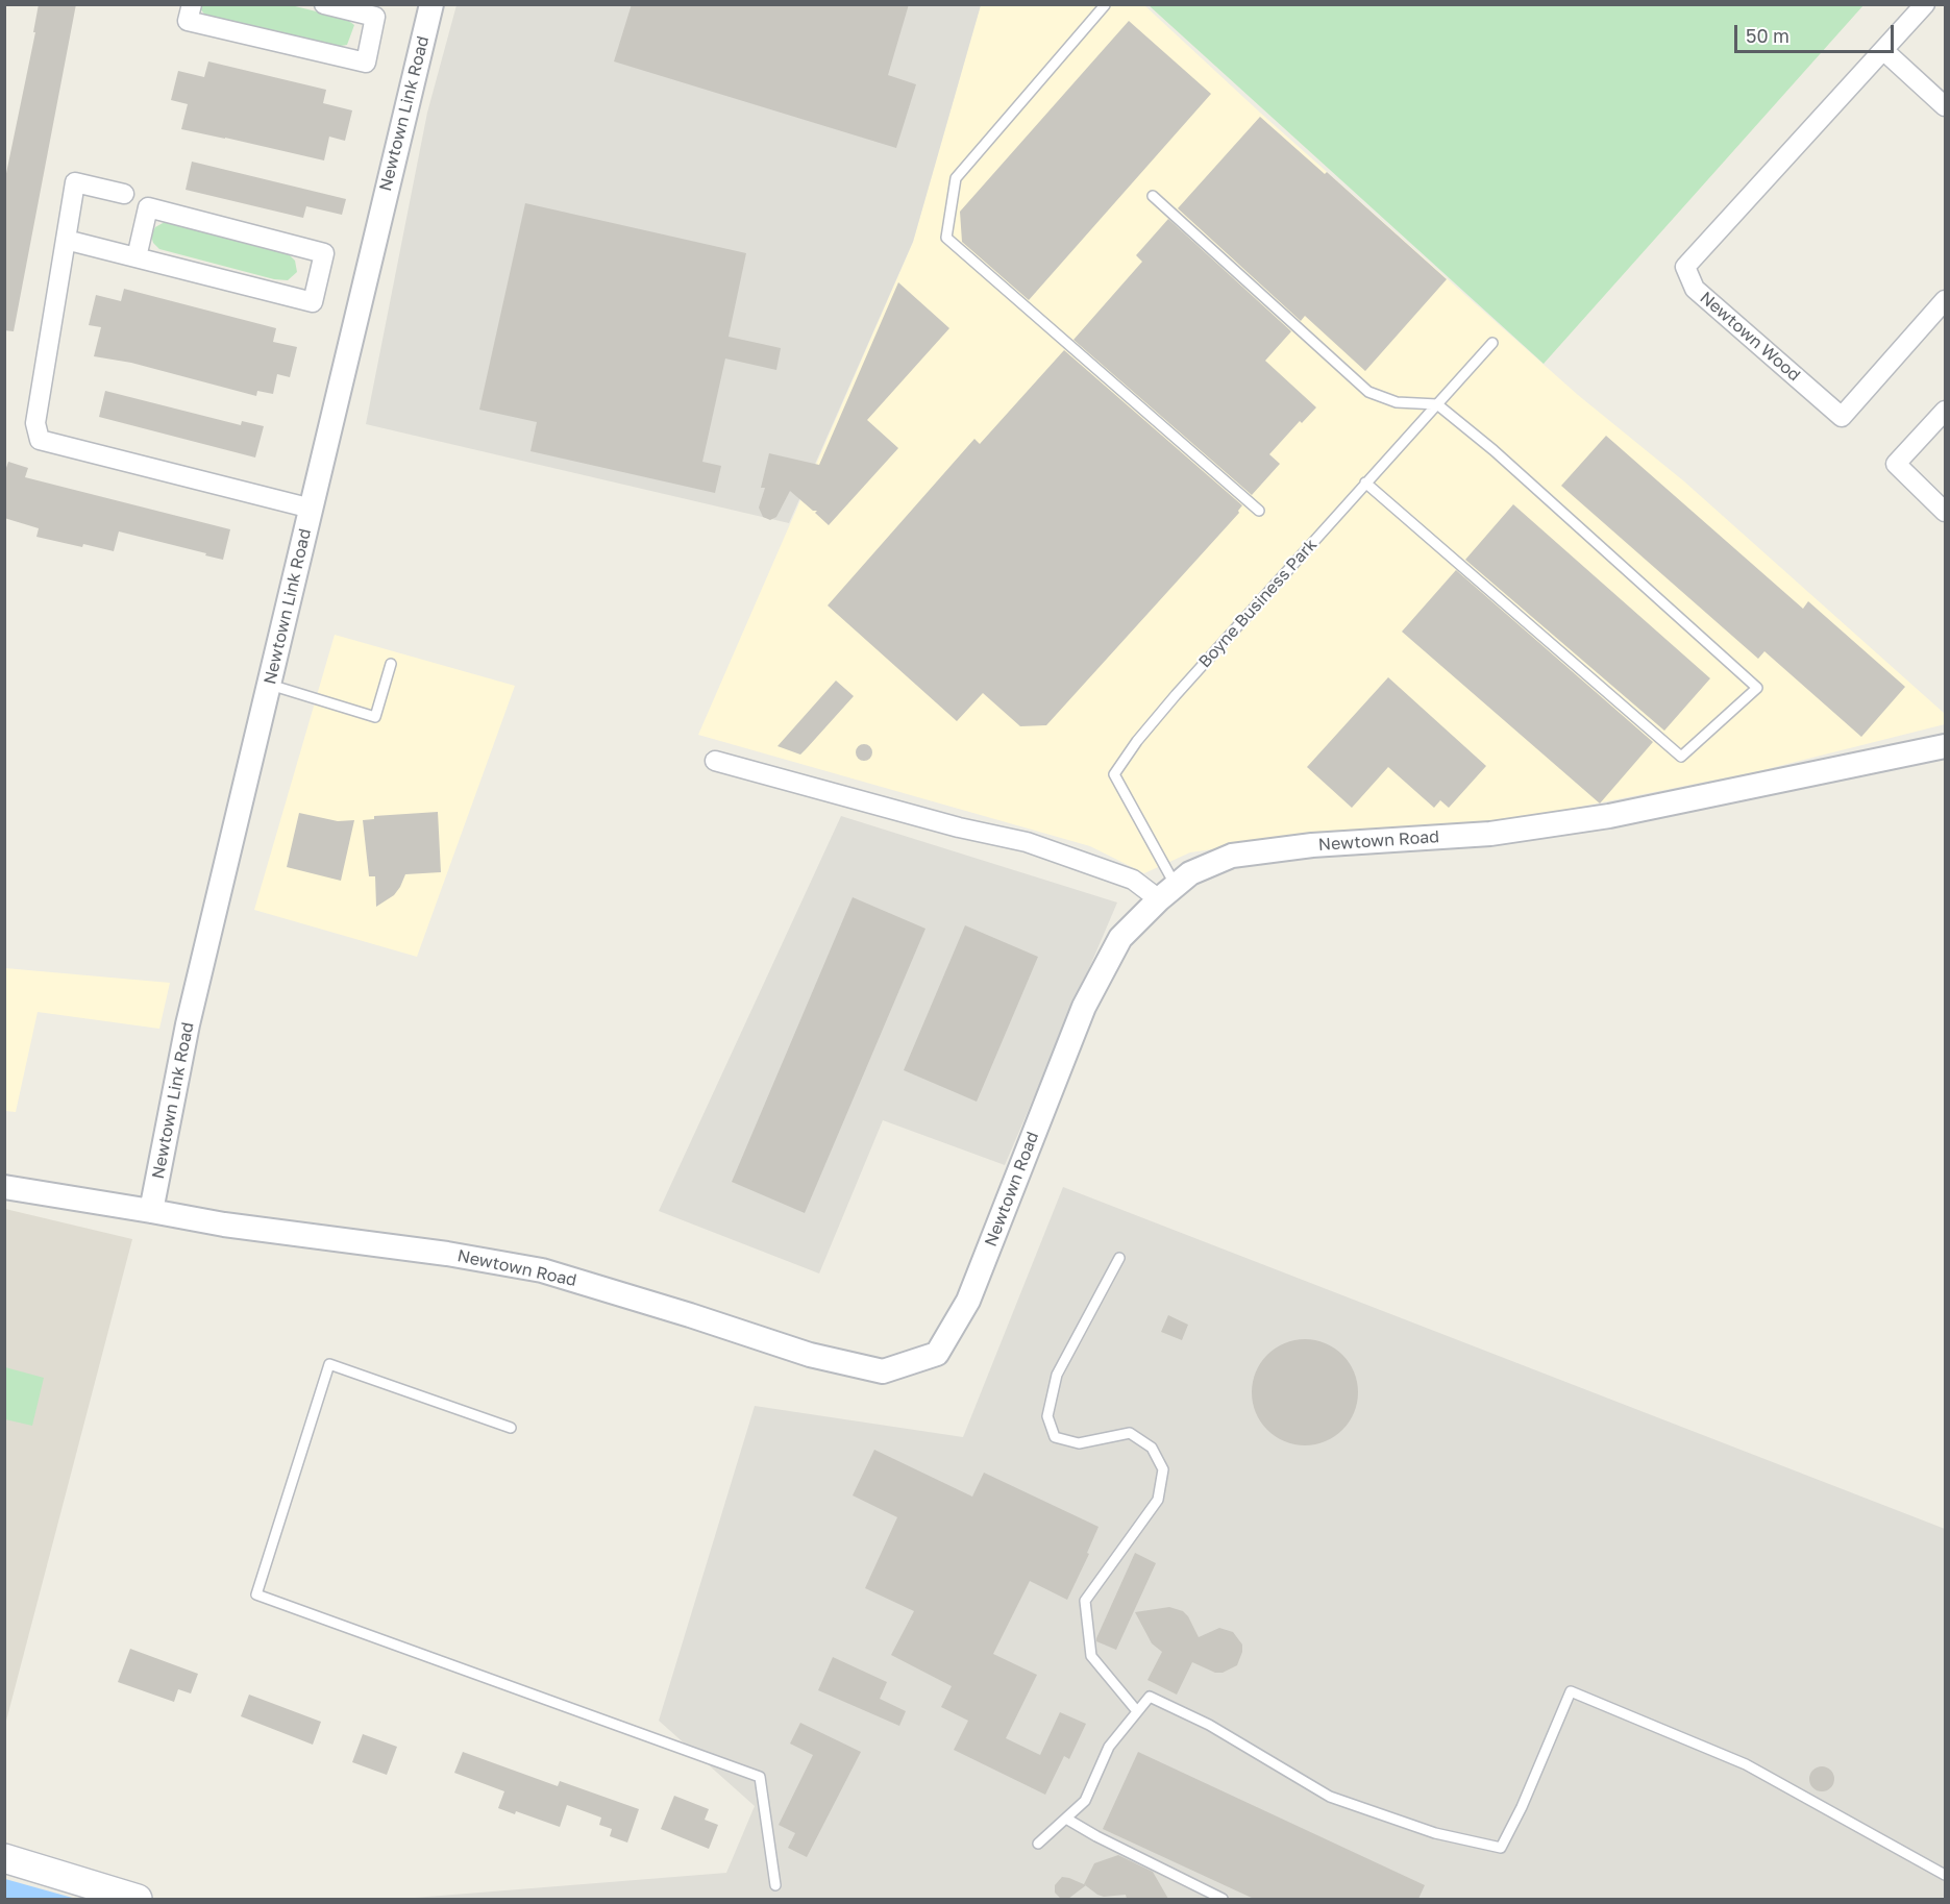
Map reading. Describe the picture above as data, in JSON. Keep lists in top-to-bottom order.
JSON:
{
  "streets": {
    "street": ["Newtown Link Road", "Newtown Wood", "Newtown Road"],
    "lane": ["Boyne Business Park"]
  },
  "crossings": [
    ["Newtown Link Road", "Newtown Road"],
    ["Boyne Business Park", "Newtown Road"]
  ],
  "scale_bar": "50 m"
}
